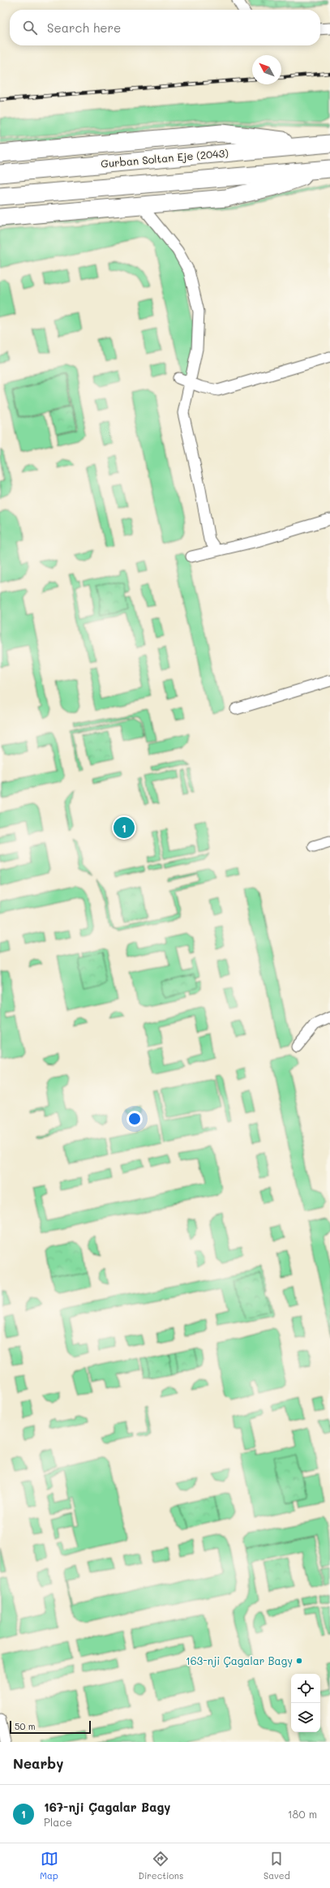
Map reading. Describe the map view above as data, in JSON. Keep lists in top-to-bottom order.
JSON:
{
  "streets": {
    "highway": ["Gurban Soltan Eje (2043)"]
  },
  "places": ["163-nji Çagalar Bagy"],
  "scale_bar": "50 m",
  "north": "top left",
  "page": {
    "search": "Search here",
    "pins": "1",
    "scale": "50 m",
    "heading": "Nearby",
    "list": [
      {
        "mark": "1",
        "name": "167-nji Çagalar Bagy",
        "note": "Place",
        "value": "180 m"
      }
    ],
    "nav": ["Map", "Directions", "Saved"]
  }
}
